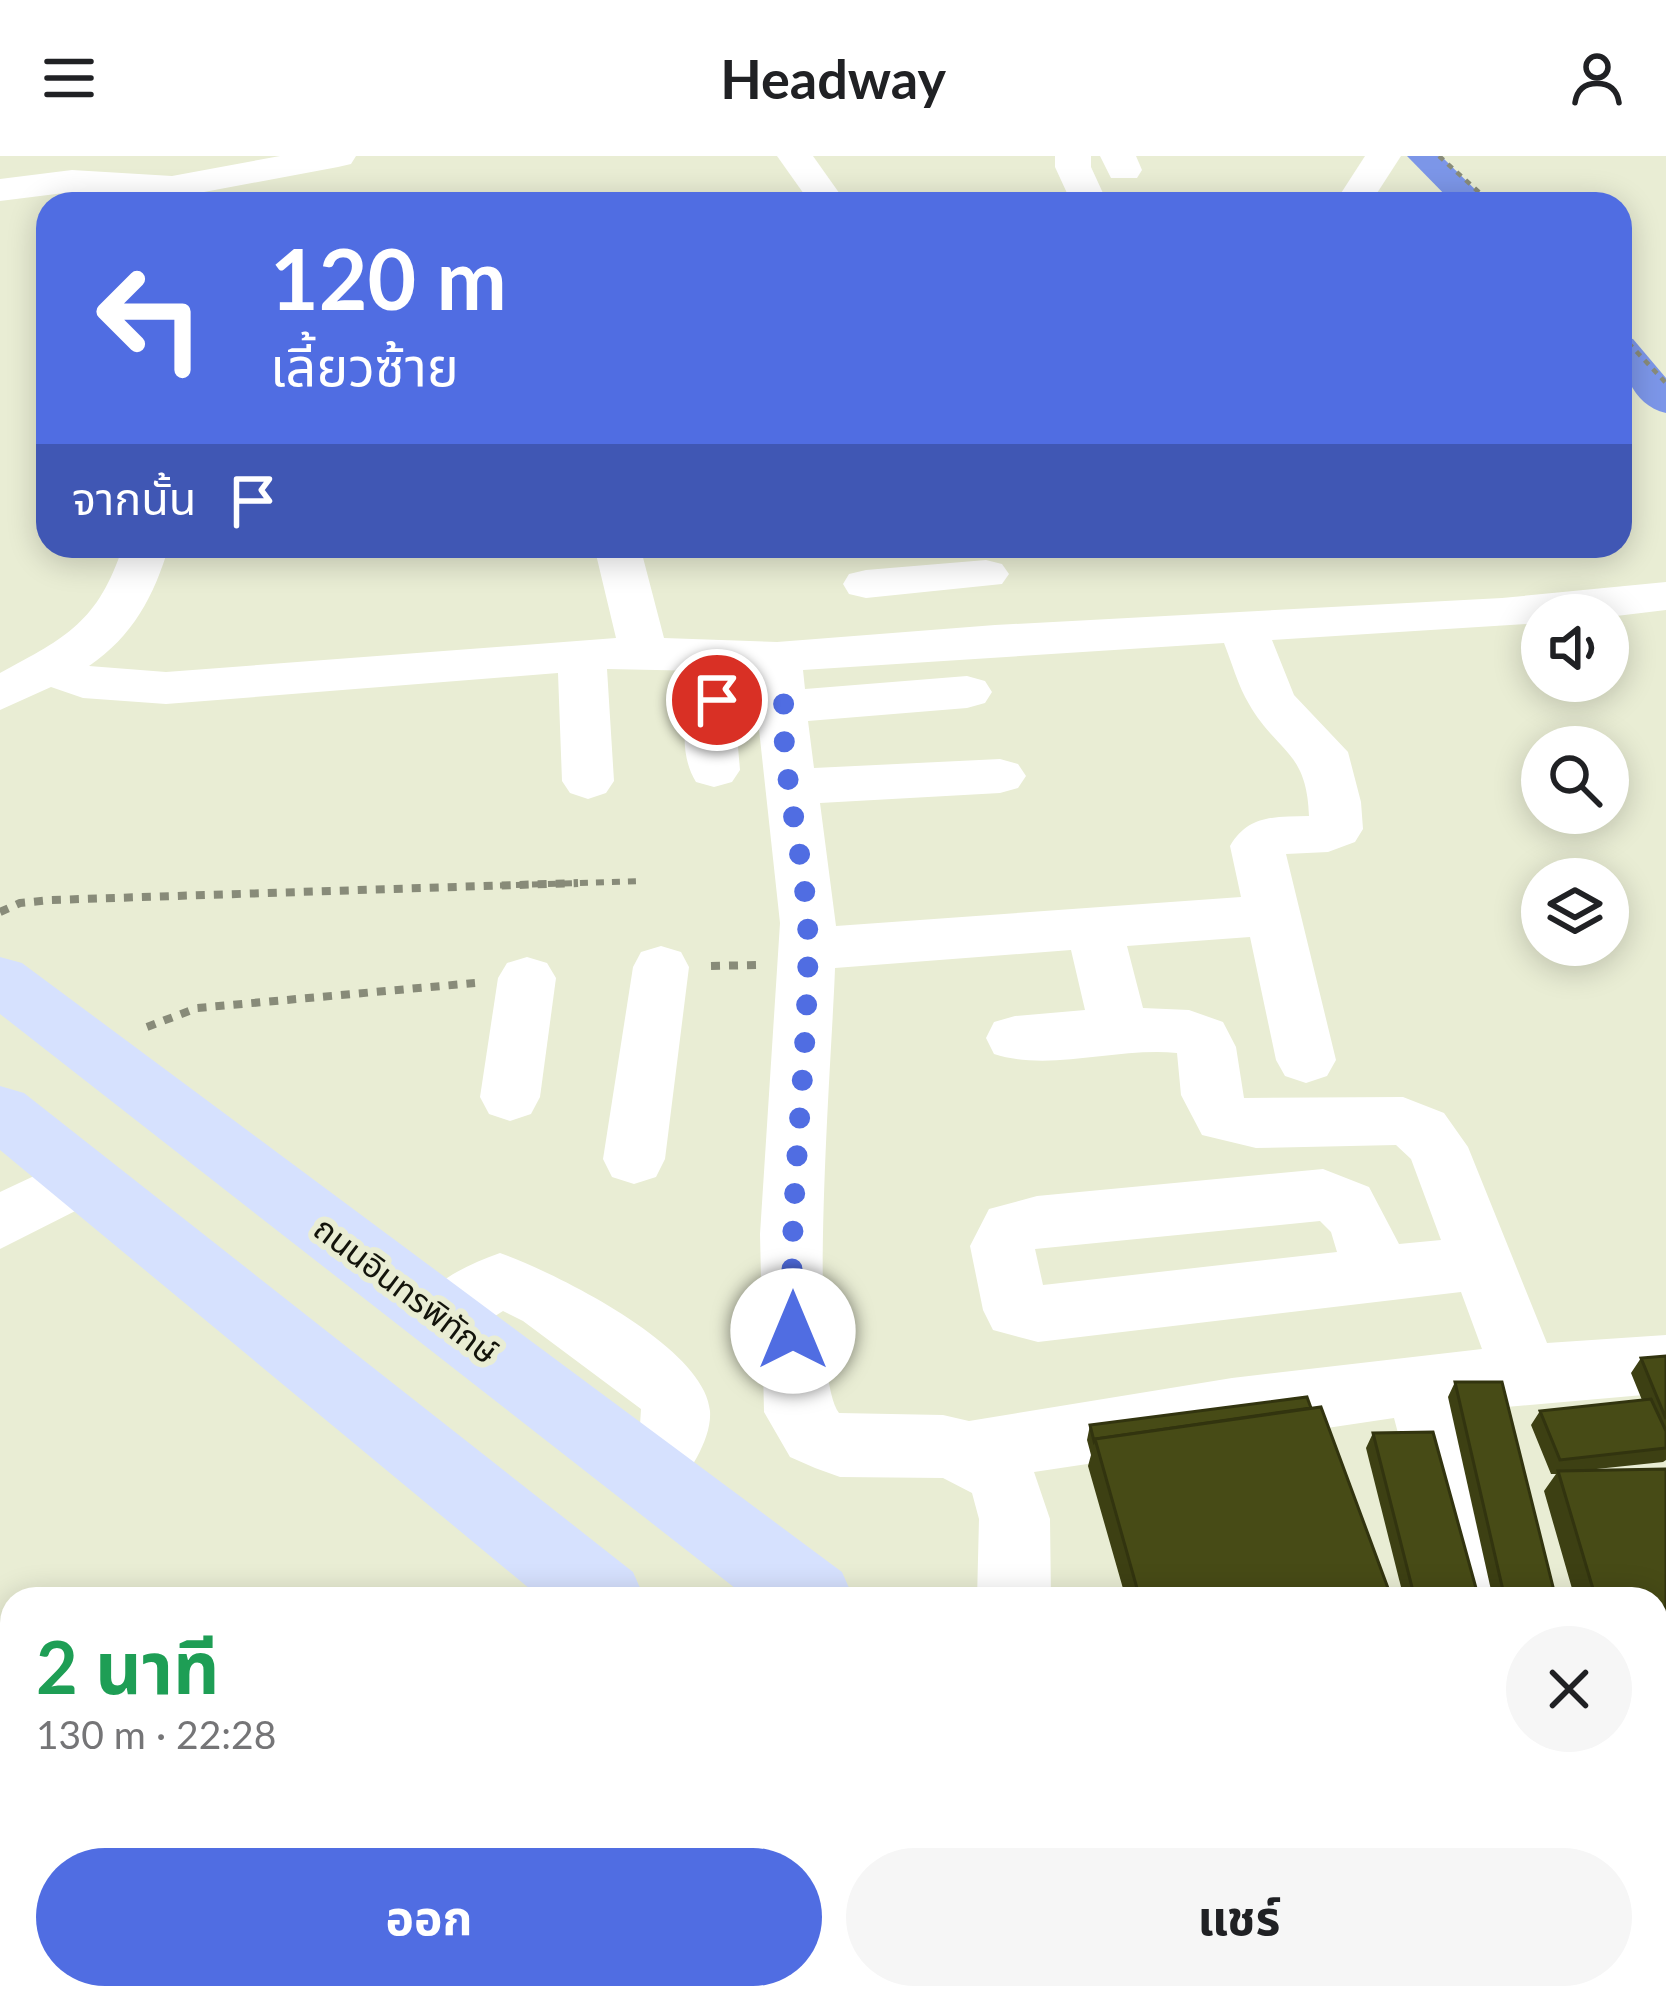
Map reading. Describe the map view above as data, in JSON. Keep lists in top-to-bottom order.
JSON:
{
  "streets": {
    "main road": ["ถนนอินทรพิทักษ์"]
  },
  "page": {
    "header": "Headway",
    "turn": ["120 m", "เลี้ยวซ้าย"],
    "then": "จากนั้น",
    "heading": ["2 นาที", "130 m · 22:28"],
    "buttons": ["ออก", "แชร์"]
  }
}
